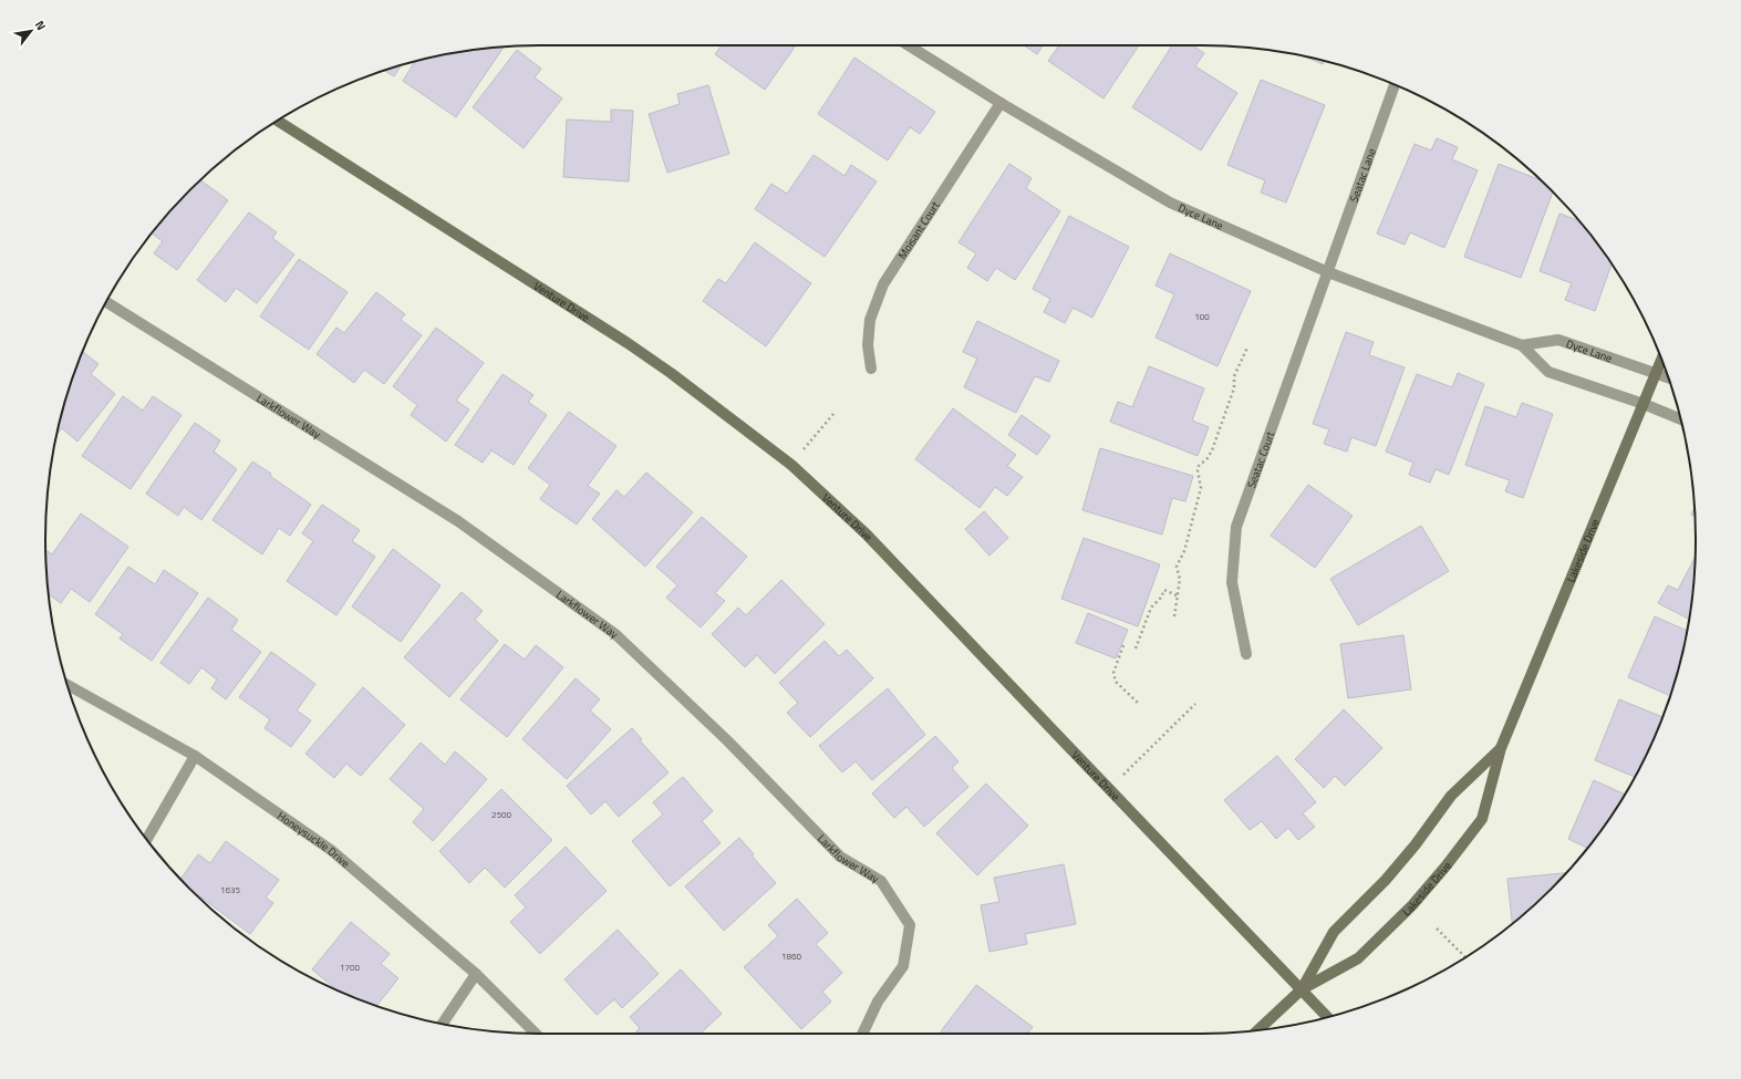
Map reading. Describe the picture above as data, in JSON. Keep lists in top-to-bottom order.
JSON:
{
  "streets": {
    "street": [
      "Seatac Lane",
      "Dyce Lane",
      "Moisant Court",
      "Venture Drive",
      "Larkflower Way",
      "Seatac Court",
      "Lakeside Drive",
      "Honeysuckle Drive"
    ]
  },
  "crossings": [
    ["Seatac Lane", "Dyce Lane"],
    ["Seatac Lane", "Seatac Court"],
    ["Dyce Lane", "Moisant Court"],
    ["Dyce Lane", "Seatac Court"],
    ["Dyce Lane", "Lakeside Drive"],
    ["Venture Drive", "Lakeside Drive"]
  ],
  "house_numbers": [
    "100",
    "2500",
    "1635",
    "1860",
    "1700"
  ],
  "north": "top right"
}
